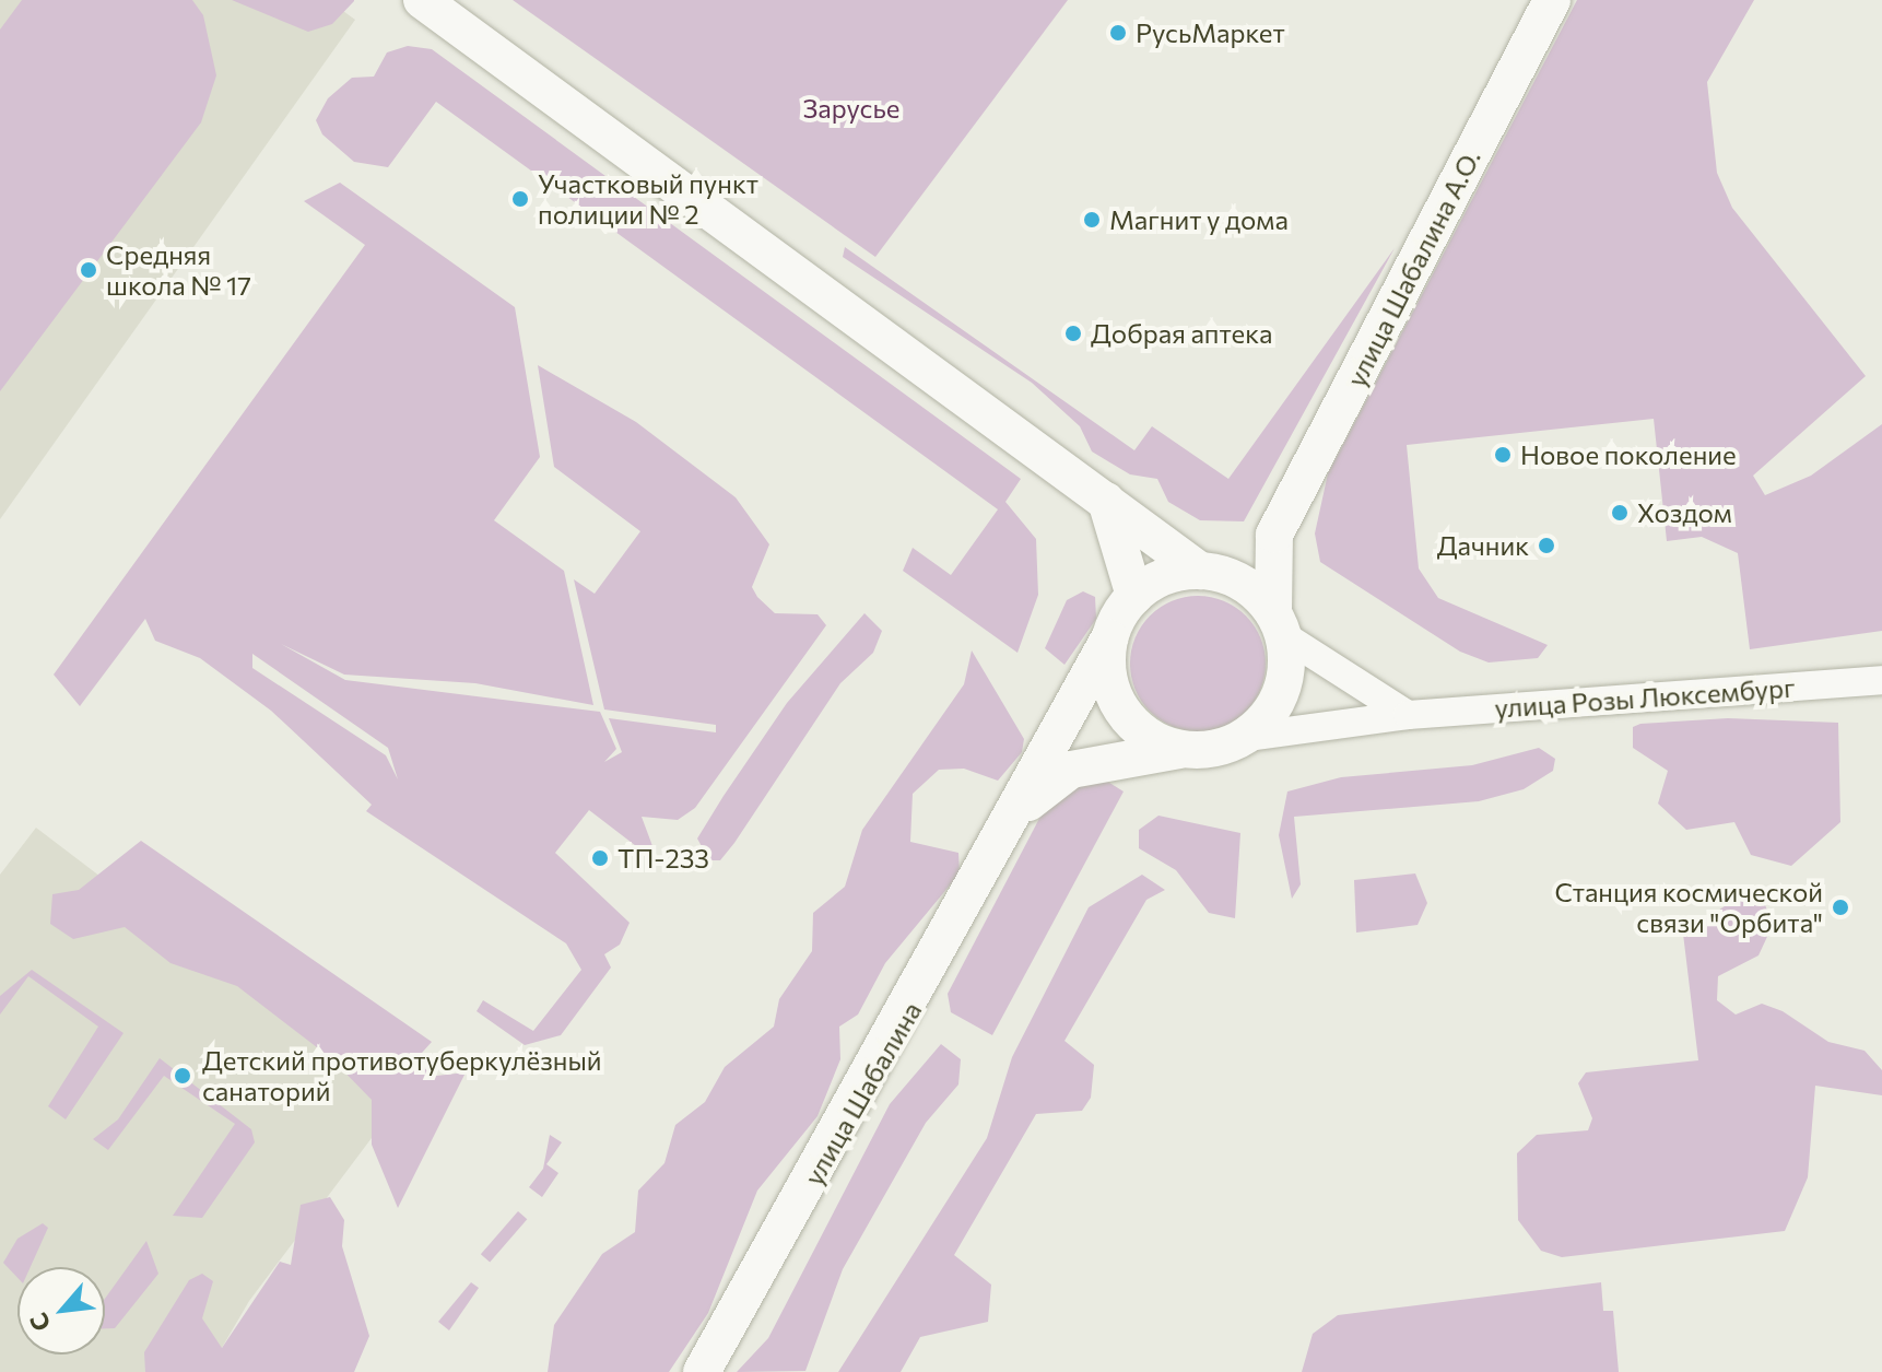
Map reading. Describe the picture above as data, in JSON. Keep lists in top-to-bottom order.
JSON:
{
  "streets": {
    "street": ["улица Шабалина А.О.", "улица Розы Люксембург", "улица Шабалина"]
  },
  "crossings": [
    ["улица Розы Люксембург", "улица Шабалина"]
  ],
  "parks": ["Зарусье"],
  "places": [
    "РусьМаркет",
    "Участковый пункт полиции № 2",
    "Магнит у дома",
    "Средняя школа № 17",
    "Добрая аптека",
    "Новое поколение",
    "Хоздом",
    "Дачник",
    "ТП-233",
    "Станция космической связи \"Орбита\"",
    "Детский противотуберкулёзный санаторий"
  ],
  "north": "bottom left"
}
